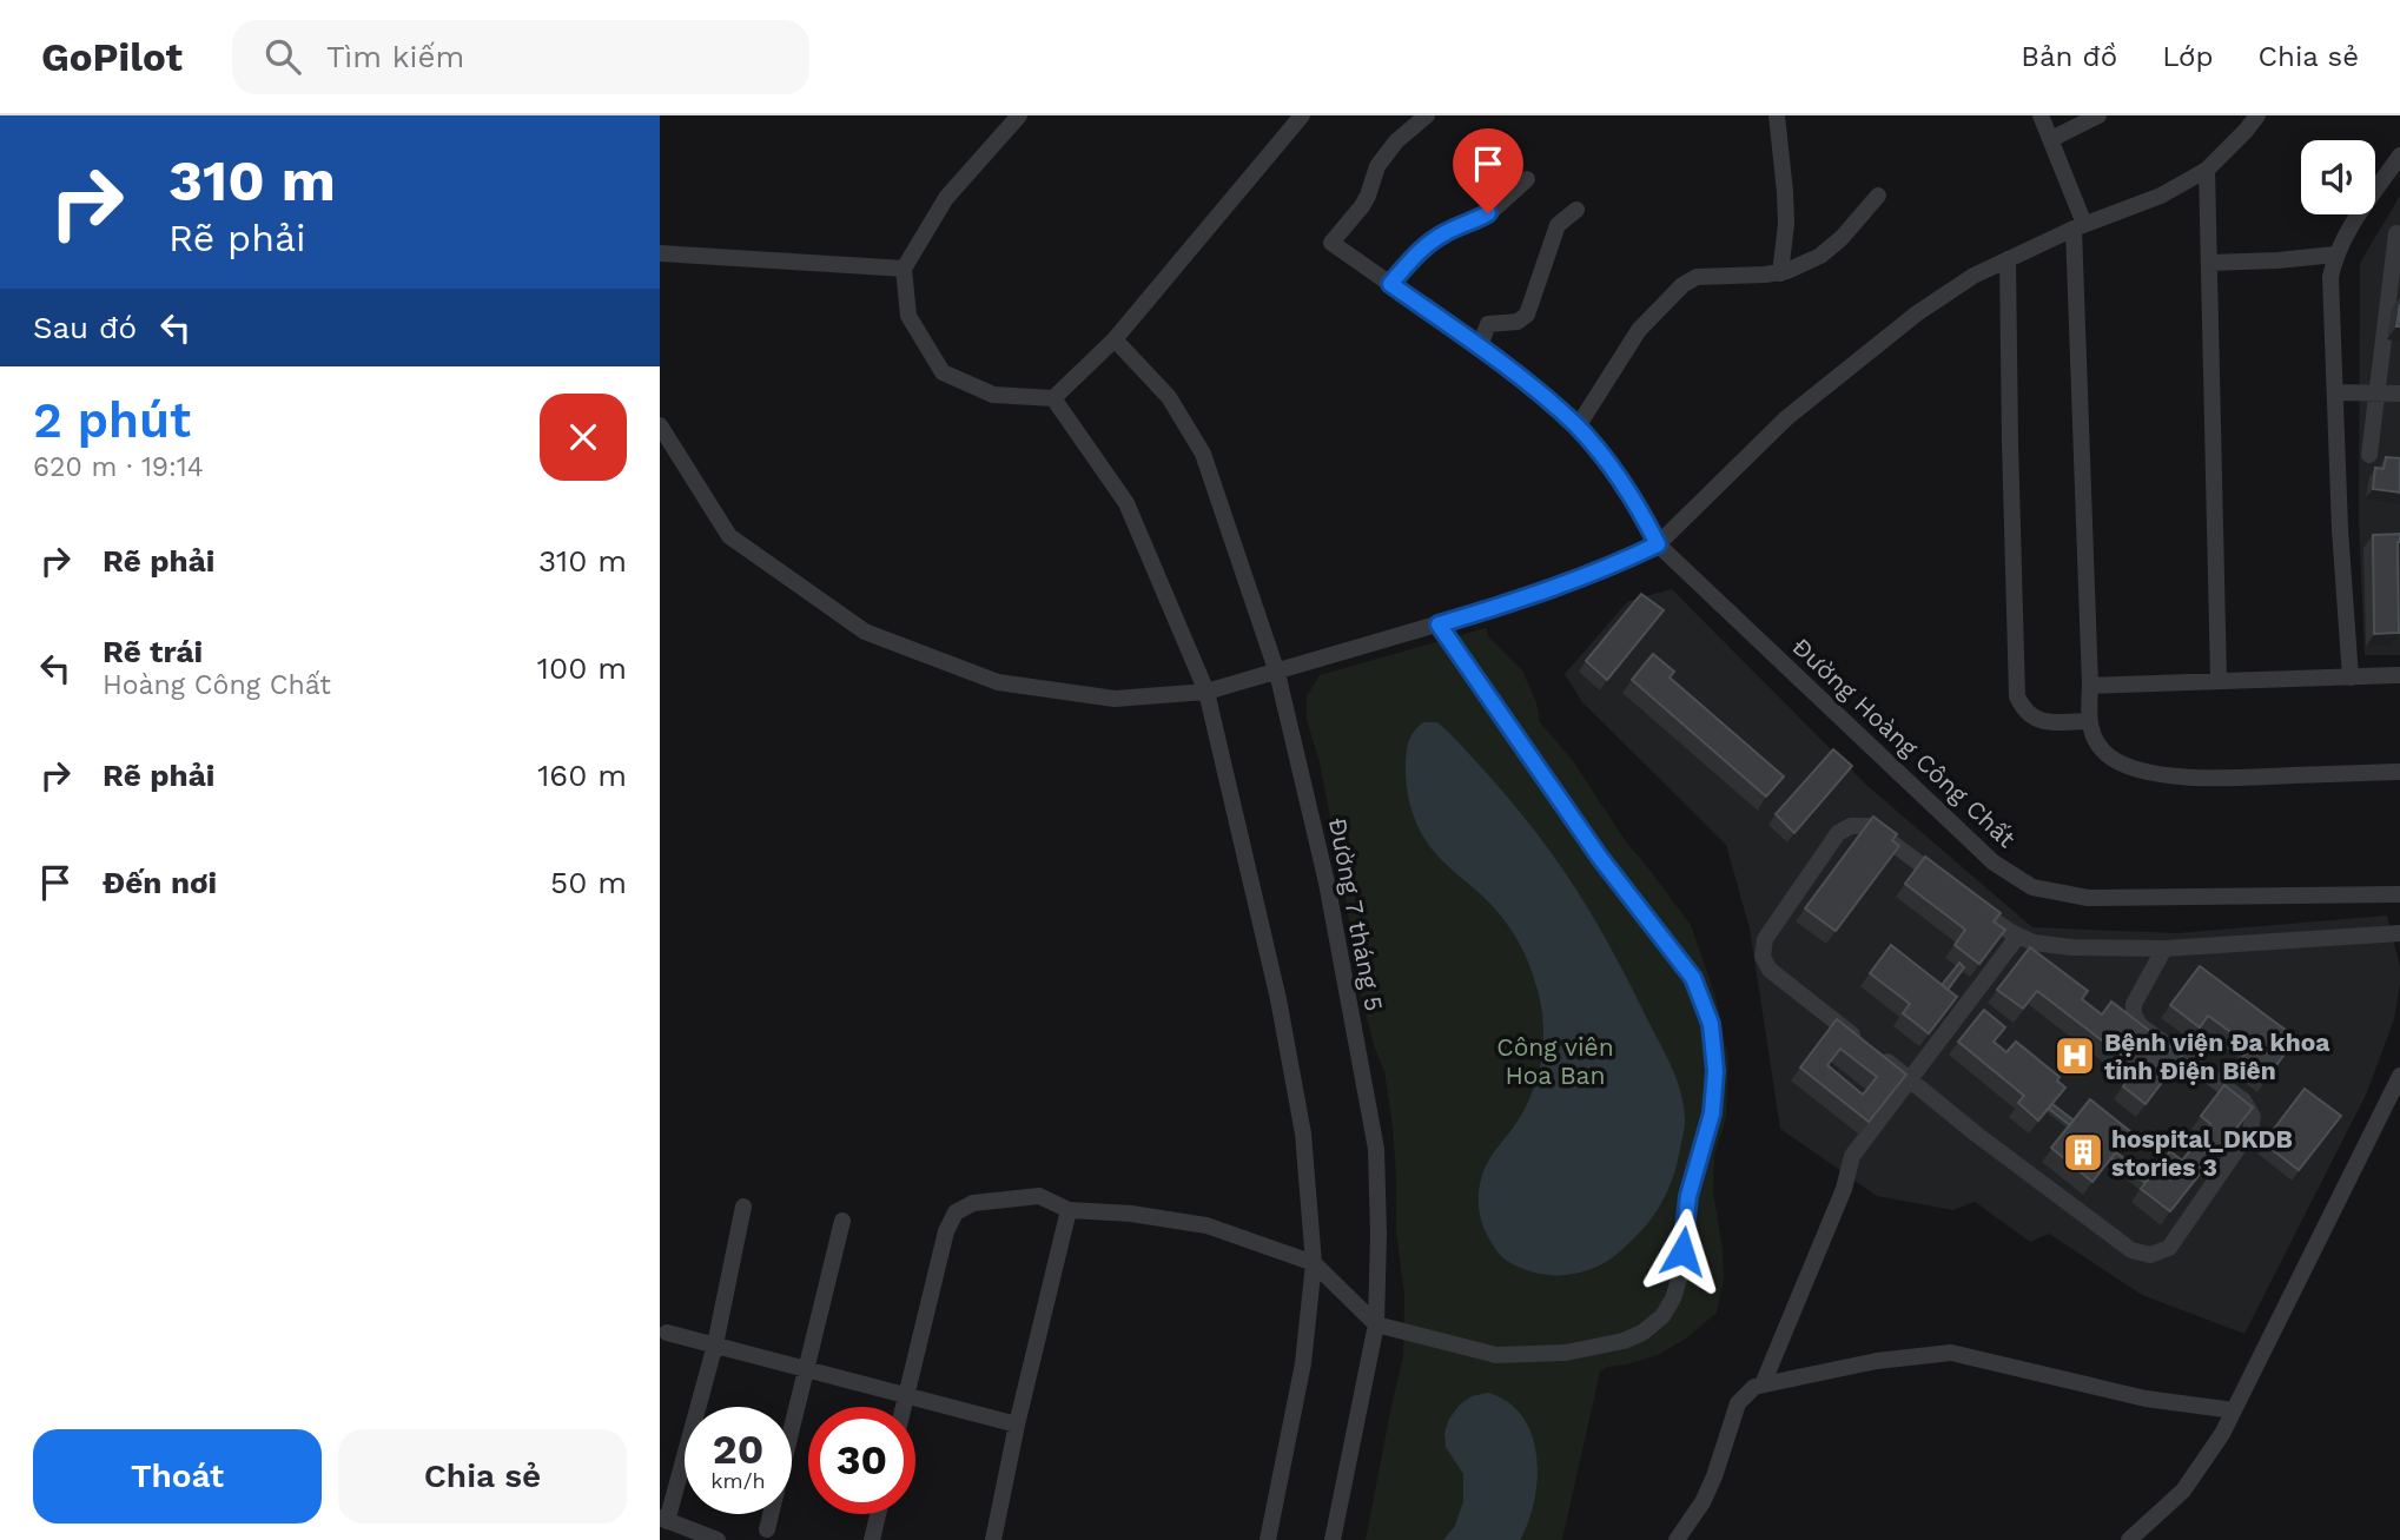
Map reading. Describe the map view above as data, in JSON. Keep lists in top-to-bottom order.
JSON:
{
  "streets": {
    "street": ["Đường Hoàng Công Chất", "Đường 7 tháng 5"]
  },
  "parks": ["Công viên Hoa Ban"],
  "places": {
    "hospital": ["Bệnh viện Đa khoa tỉnh Điện Biên"],
    "building": ["hospital_DKDB stories 3"]
  },
  "page": {
    "header": "GoPilot",
    "search": "Tìm kiếm",
    "nav": ["Bản đồ", "Lớp", "Chia sẻ"],
    "turn": ["310 m", "Rẽ phải"],
    "then": "Sau đó",
    "heading": ["2 phút", "620 m · 19:14"],
    "list": [
      {
        "name": "Rẽ phải",
        "value": "310 m"
      },
      {
        "name": "Rẽ trái",
        "note": "Hoàng Công Chất",
        "value": "100 m"
      },
      {
        "name": "Rẽ phải",
        "value": "160 m"
      },
      {
        "name": "Đến nơi",
        "value": "50 m"
      }
    ],
    "speed": "20 km/h",
    "limit": "30",
    "buttons": ["Thoát", "Chia sẻ"]
  }
}
